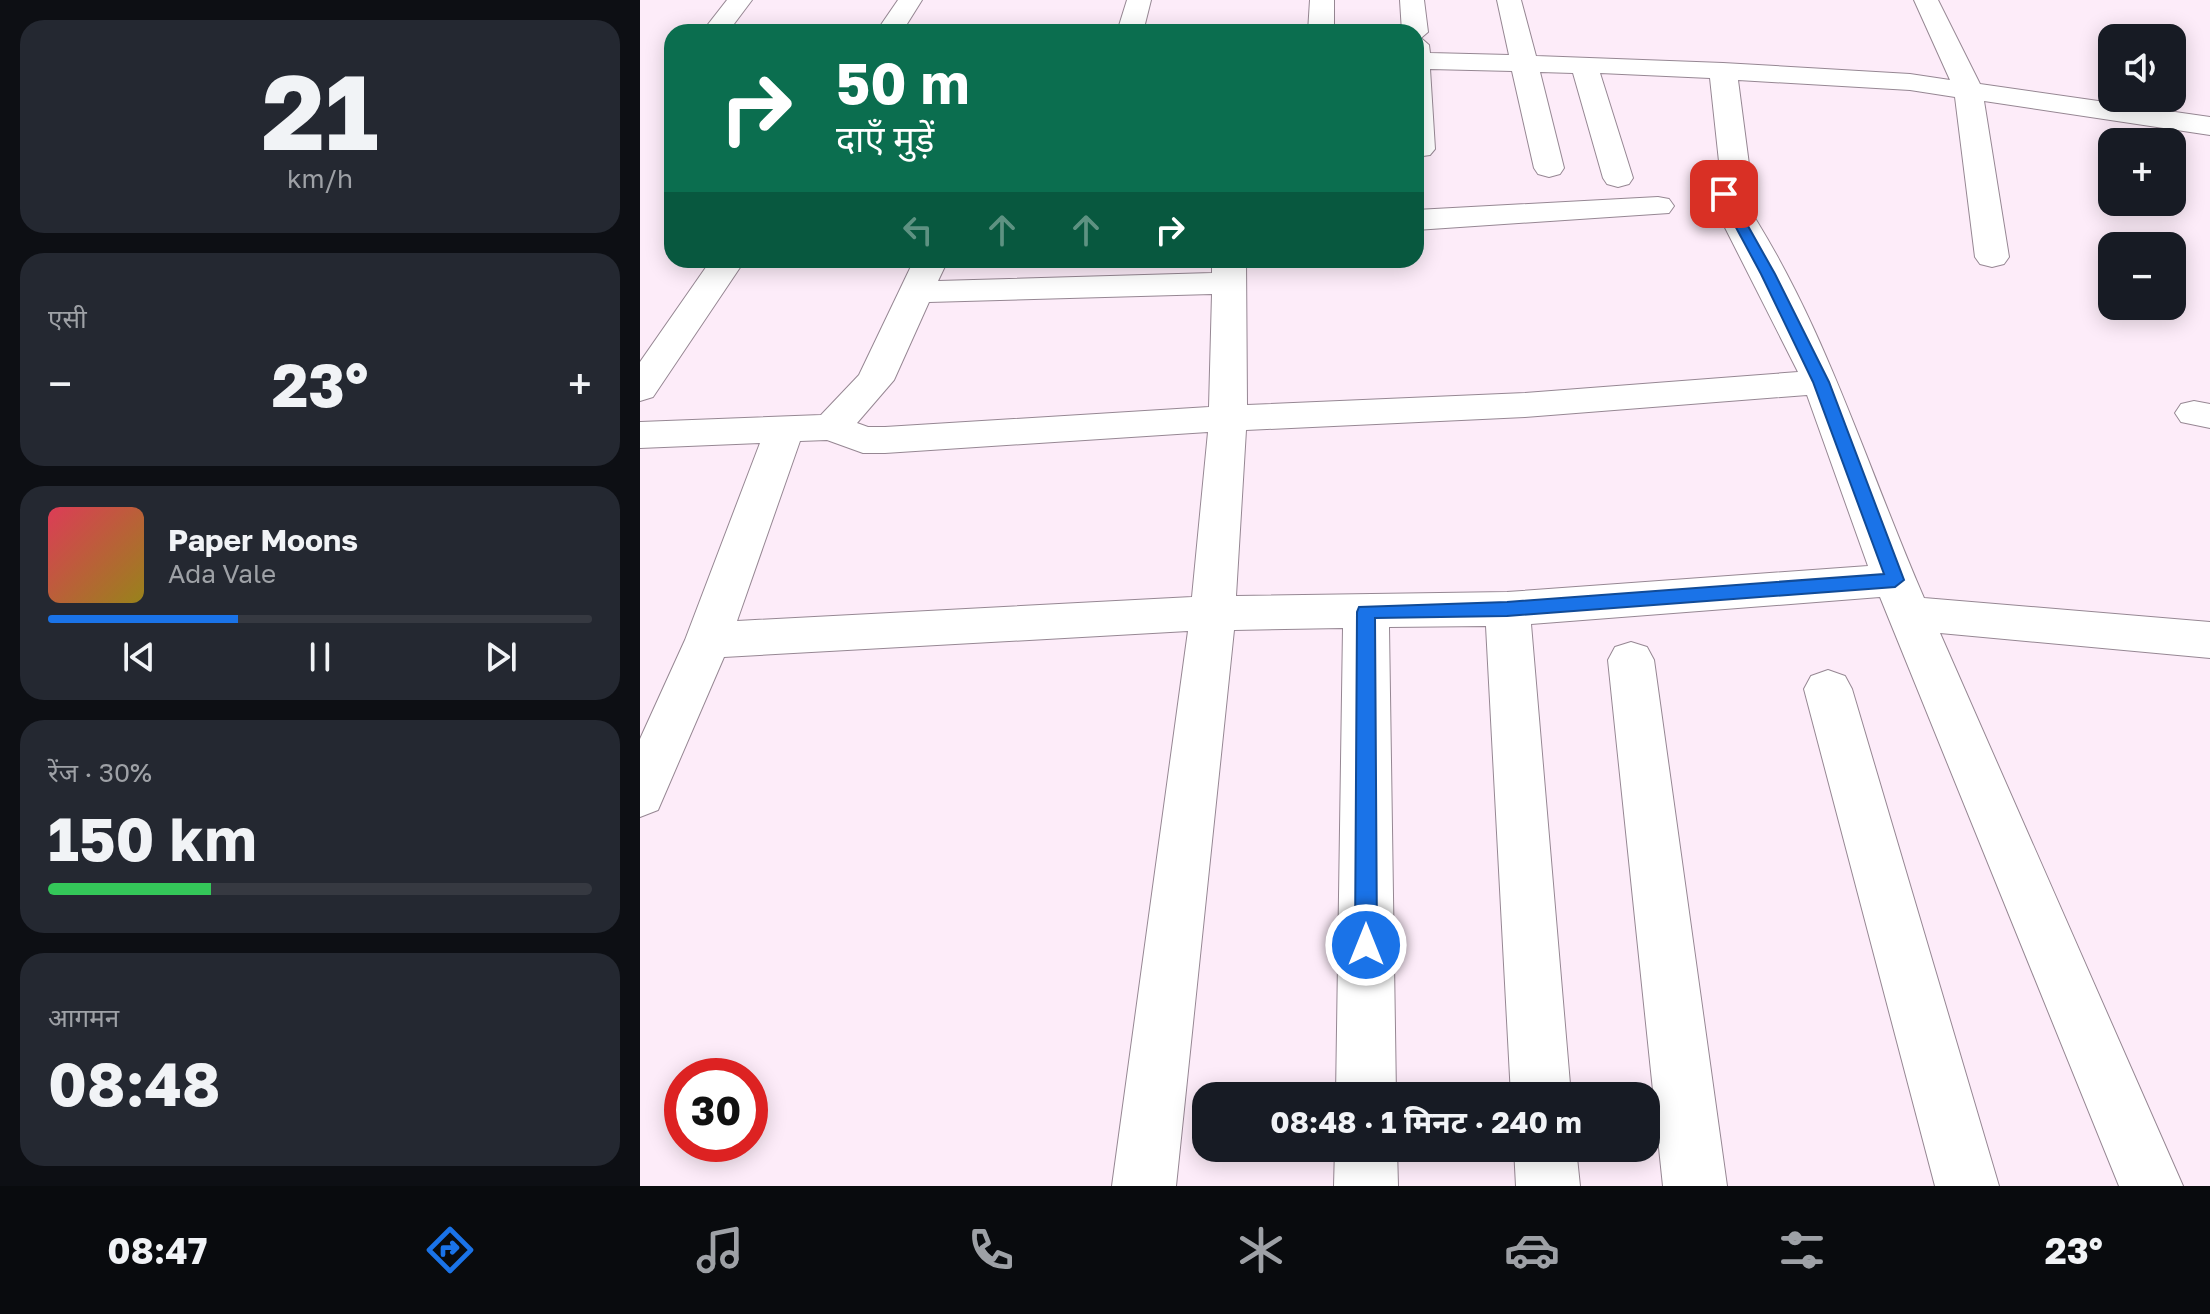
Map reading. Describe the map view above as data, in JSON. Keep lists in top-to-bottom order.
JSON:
{
  "page": {
    "tile": [
      ["21", "km/h"],
      "एसी",
      ["रेंज · 30%", "150 km"],
      ["आगमन", "08:48"]
    ],
    "map_buttons": ["+", "−"],
    "turn": ["50 m", "दाएँ मुड़ें"],
    "heat": ["−", "23°", "+"],
    "song": ["Paper Moons", "Ada Vale"],
    "limit": "30",
    "trip": "08:48 · 1 मिनट · 240 m",
    "tabs": ["08:47", "23°"]
  }
}
